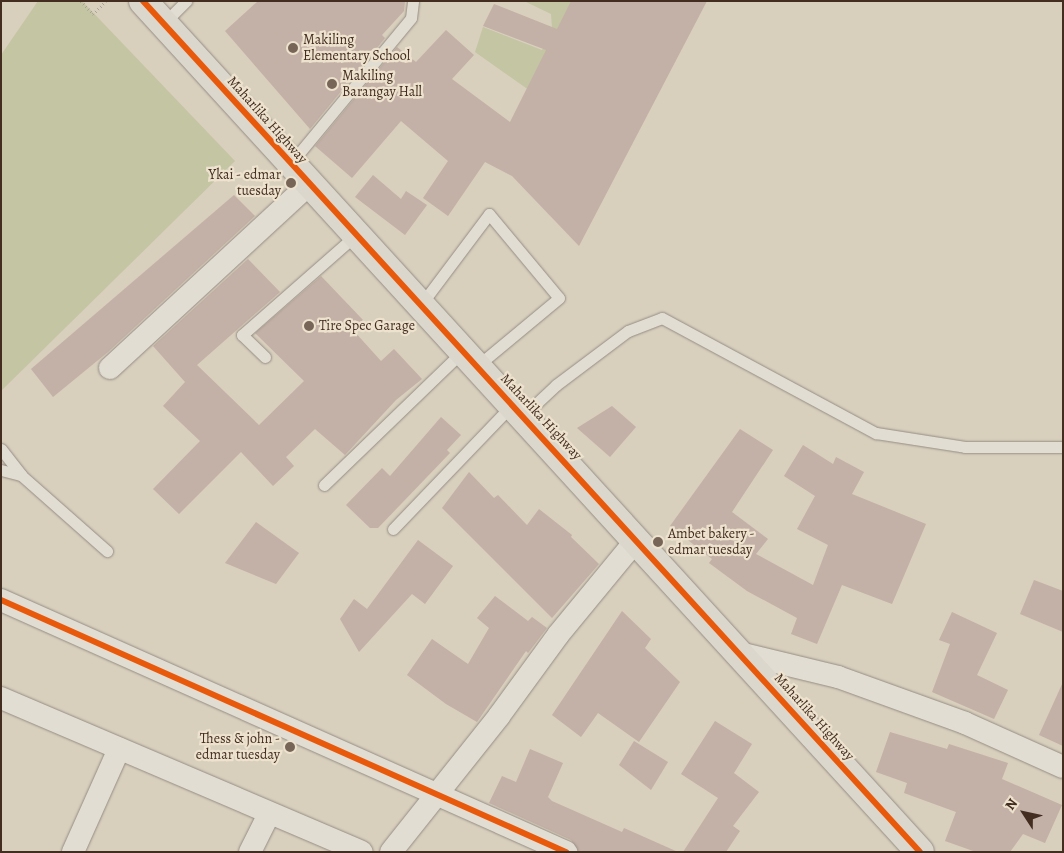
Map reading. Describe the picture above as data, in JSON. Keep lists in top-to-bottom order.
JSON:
{
  "streets": {
    "highway": ["Maharlika Highway"]
  },
  "places": [
    "Makiling Elementary School",
    "Makiling Barangay Hall",
    "Ykai - edmar tuesday",
    "Tire Spec Garage",
    "Ambet bakery - edmar tuesday",
    "Thess & john - edmar tuesday"
  ],
  "north": "top left"
}
